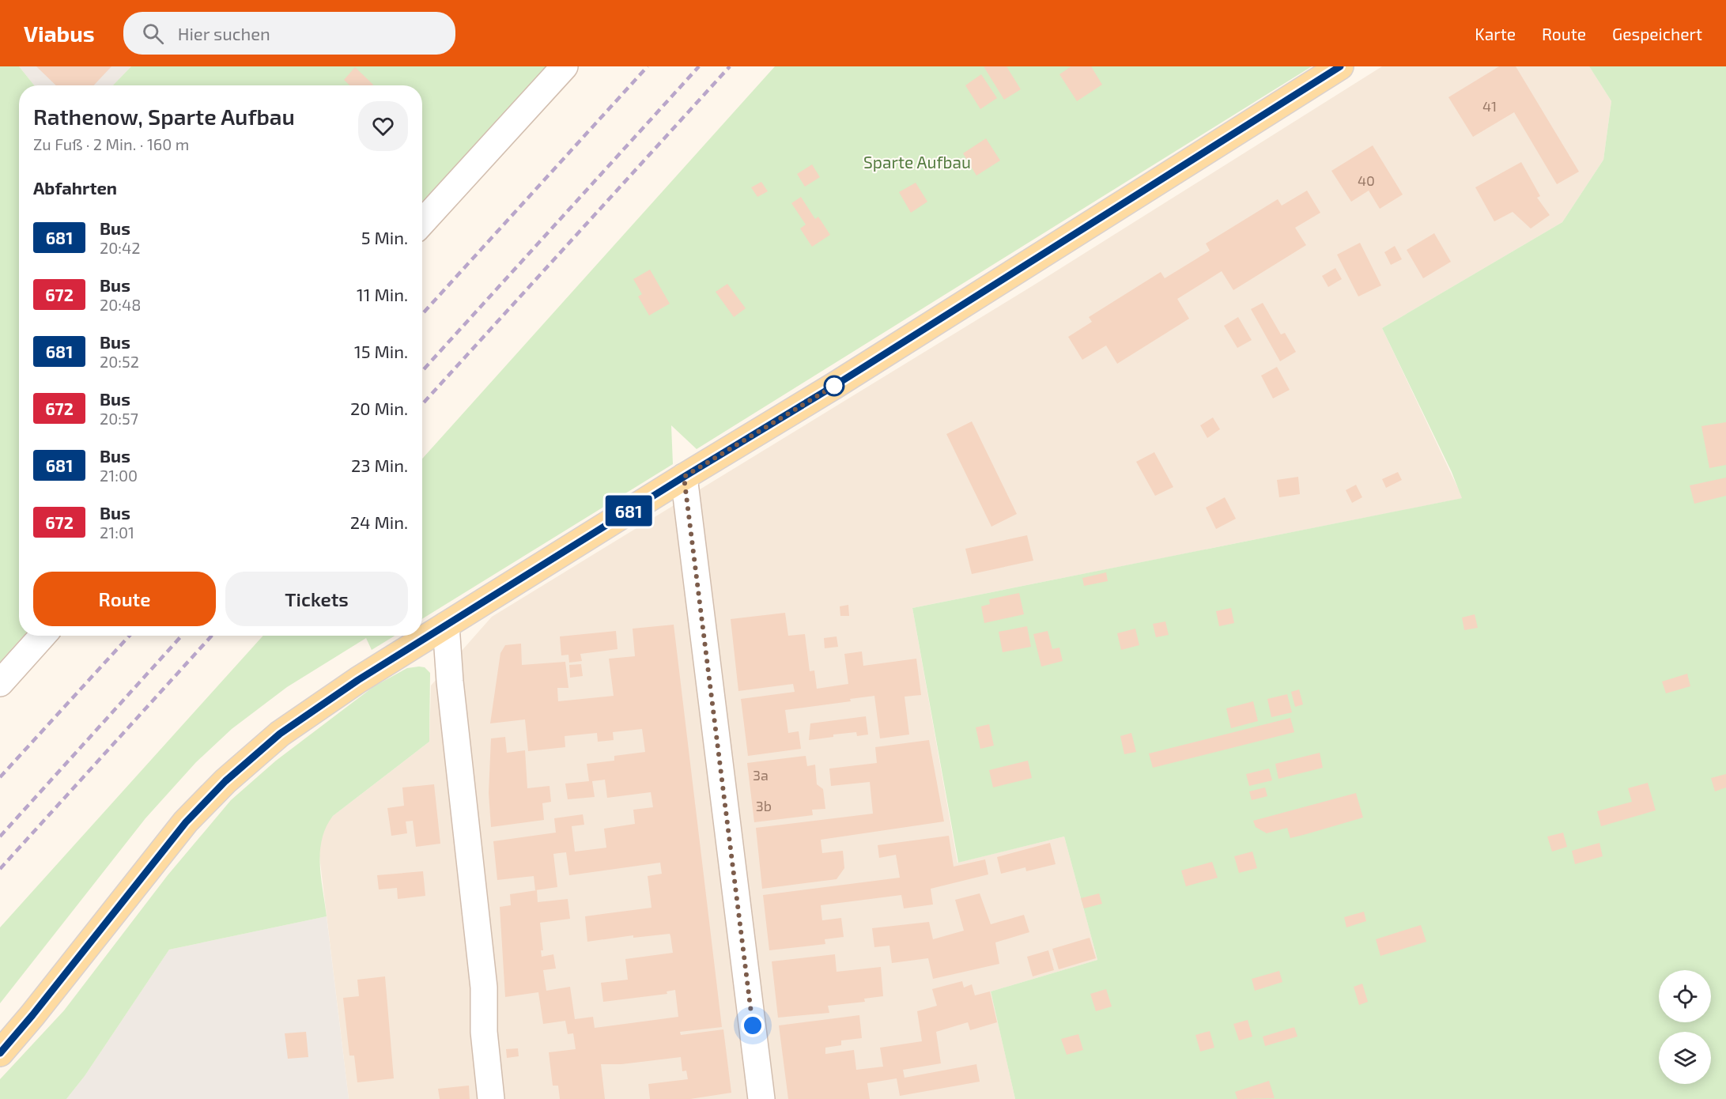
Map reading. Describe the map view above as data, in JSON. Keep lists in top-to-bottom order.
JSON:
{
  "parks": ["Sparte Aufbau"],
  "lines": ["bus line 681"],
  "house_numbers": [
    "41",
    "40",
    "3a",
    "3b"
  ],
  "page": {
    "header": "Viabus",
    "search": "Hier suchen",
    "nav": ["Karte", "Route", "Gespeichert"],
    "on_map": "681",
    "heading": [
      ["Rathenow, Sparte Aufbau", "Zu Fuß · 2 Min. · 160 m"],
      "Abfahrten"
    ],
    "list": [
      {
        "mark": "681",
        "name": "Bus",
        "note": "20:42",
        "value": "5 Min."
      },
      {
        "mark": "672",
        "name": "Bus",
        "note": "20:48",
        "value": "11 Min."
      },
      {
        "mark": "681",
        "name": "Bus",
        "note": "20:52",
        "value": "15 Min."
      },
      {
        "mark": "672",
        "name": "Bus",
        "note": "20:57",
        "value": "20 Min."
      },
      {
        "mark": "681",
        "name": "Bus",
        "note": "21:00",
        "value": "23 Min."
      },
      {
        "mark": "672",
        "name": "Bus",
        "note": "21:01",
        "value": "24 Min."
      }
    ],
    "buttons": ["Route", "Tickets"]
  }
}
